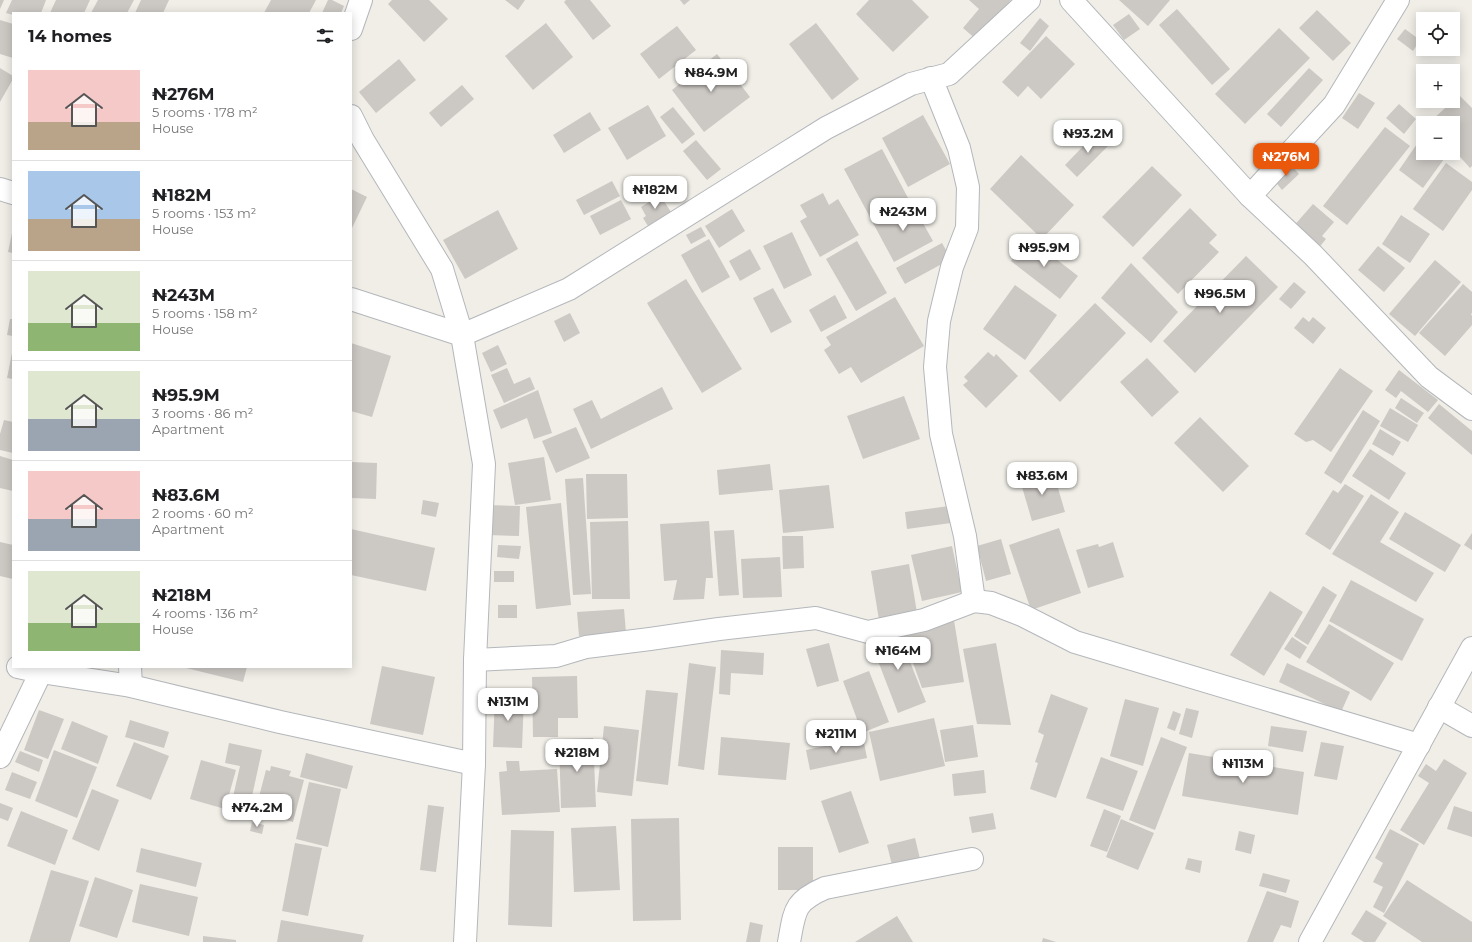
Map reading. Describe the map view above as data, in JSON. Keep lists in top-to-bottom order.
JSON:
{
  "page": {
    "map_buttons": ["+", "−"],
    "heading": "14 homes",
    "price": [
      "₦84.9M",
      "₦93.2M",
      "₦276M",
      "₦182M",
      "₦243M",
      "₦95.9M",
      "₦96.5M",
      "₦83.6M",
      "₦164M",
      "₦131M",
      "₦211M",
      "₦218M",
      "₦113M",
      "₦74.2M"
    ],
    "list": [
      {
        "name": "₦276M",
        "note": "5 rooms · 178 m² · House"
      },
      {
        "name": "₦182M",
        "note": "5 rooms · 153 m² · House"
      },
      {
        "name": "₦243M",
        "note": "5 rooms · 158 m² · House"
      },
      {
        "name": "₦95.9M",
        "note": "3 rooms · 86 m² · Apartment"
      },
      {
        "name": "₦83.6M",
        "note": "2 rooms · 60 m² · Apartment"
      },
      {
        "name": "₦218M",
        "note": "4 rooms · 136 m² · House"
      }
    ]
  }
}
